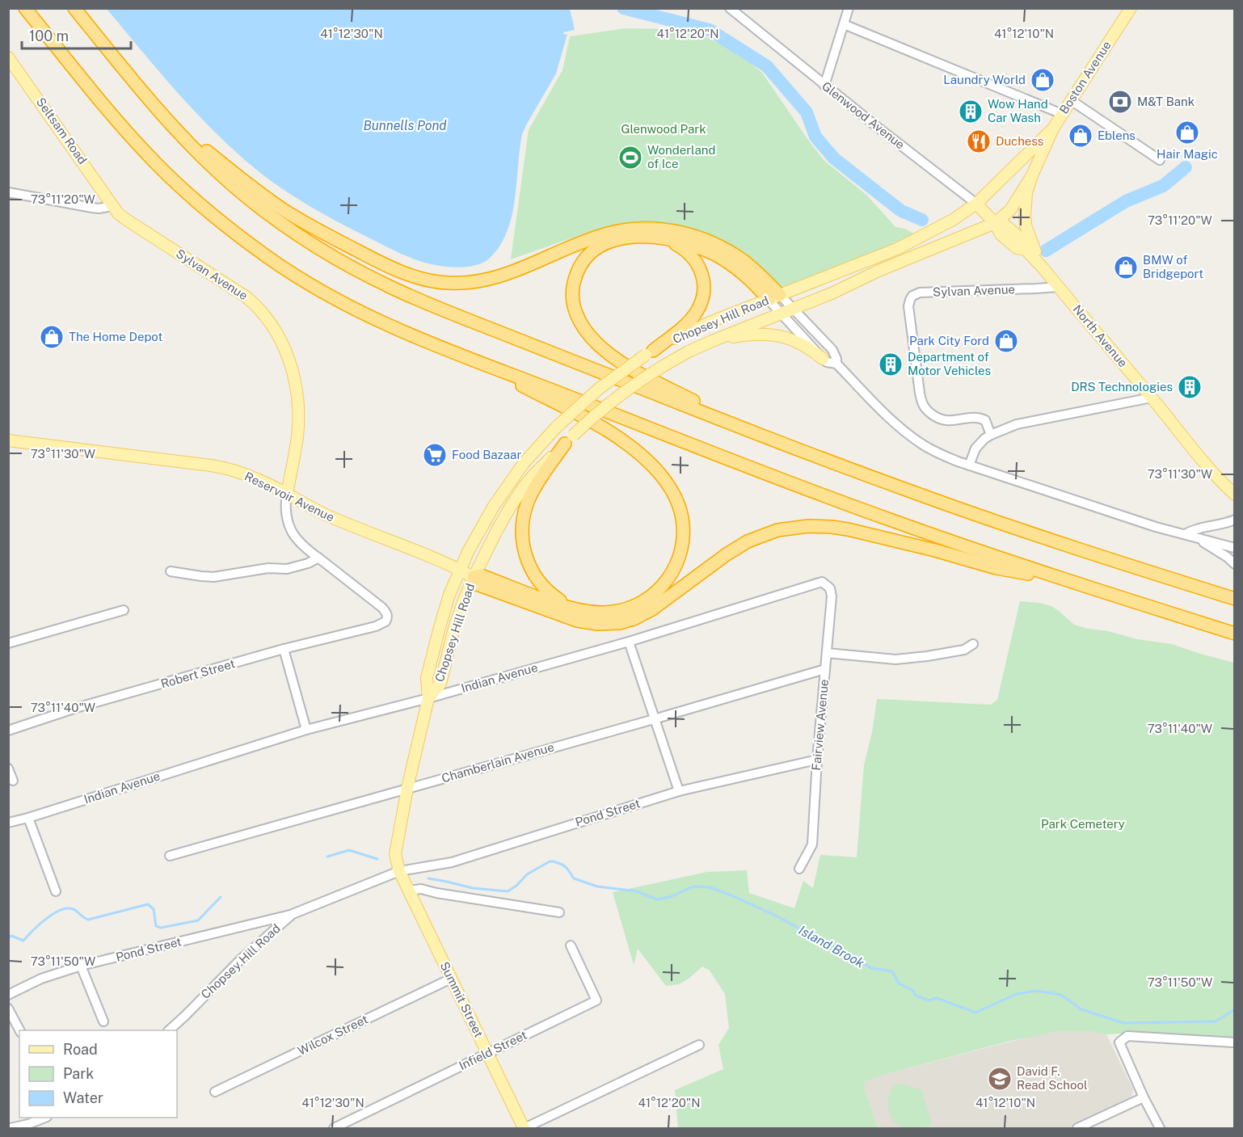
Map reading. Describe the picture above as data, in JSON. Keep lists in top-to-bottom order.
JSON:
{
  "streets": {
    "main road": [
      "Boston Avenue",
      "Glenwood Avenue",
      "Seltsam Road",
      "Sylvan Avenue",
      "Chopsey Hill Road",
      "North Avenue",
      "Reservoir Avenue",
      "Summit Street"
    ],
    "street": [
      "Robert Street",
      "Indian Avenue",
      "Fairview Avenue",
      "Chamberlain Avenue",
      "Pond Street",
      "Wilcox Street",
      "Infield Street"
    ]
  },
  "crossings": [
    ["Boston Avenue", "Chopsey Hill Road"],
    ["Glenwood Avenue", "Chopsey Hill Road"],
    ["Glenwood Avenue", "North Avenue"],
    ["Seltsam Road", "Sylvan Avenue"],
    ["Sylvan Avenue", "North Avenue"],
    ["Sylvan Avenue", "Reservoir Avenue"],
    ["Chopsey Hill Road", "Reservoir Avenue"],
    ["Chopsey Hill Road", "Indian Avenue"],
    ["Chopsey Hill Road", "Chamberlain Avenue"],
    ["Chopsey Hill Road", "Pond Street"],
    ["Chopsey Hill Road", "Summit Street"],
    ["Indian Avenue", "Fairview Avenue"],
    ["Fairview Avenue", "Chamberlain Avenue"],
    ["Fairview Avenue", "Pond Street"],
    ["Pond Street", "Summit Street"],
    ["Summit Street", "Wilcox Street"],
    ["Summit Street", "Infield Street"]
  ],
  "water": ["Bunnells Pond", "Island Brook"],
  "parks": ["Glenwood Park", "Park Cemetery"],
  "places": {
    "shop": [
      "Laundry World",
      "Hair Magic",
      "Eblens",
      "BMW of Bridgeport",
      "The Home Depot",
      "Park City Ford"
    ],
    "bank": ["M&T Bank"],
    "building": ["Wow Hand Car Wash", "Department of Motor Vehicles", "DRS Technologies"],
    "restaurant": ["Duchess"],
    "sports": ["Wonderland of Ice"],
    "supermarket": ["Food Bazaar"],
    "school or university": ["David F. Read School"]
  },
  "legend": ["Road", "Park", "Water"],
  "scale_bar": "100 m",
  "coordinates": [
    "41°12'30\"N",
    "41°12'20\"N",
    "41°12'10\"N",
    "73°11'20\"W",
    "73°11'30\"W",
    "73°11'40\"W",
    "73°11'50\"W"
  ]
}
